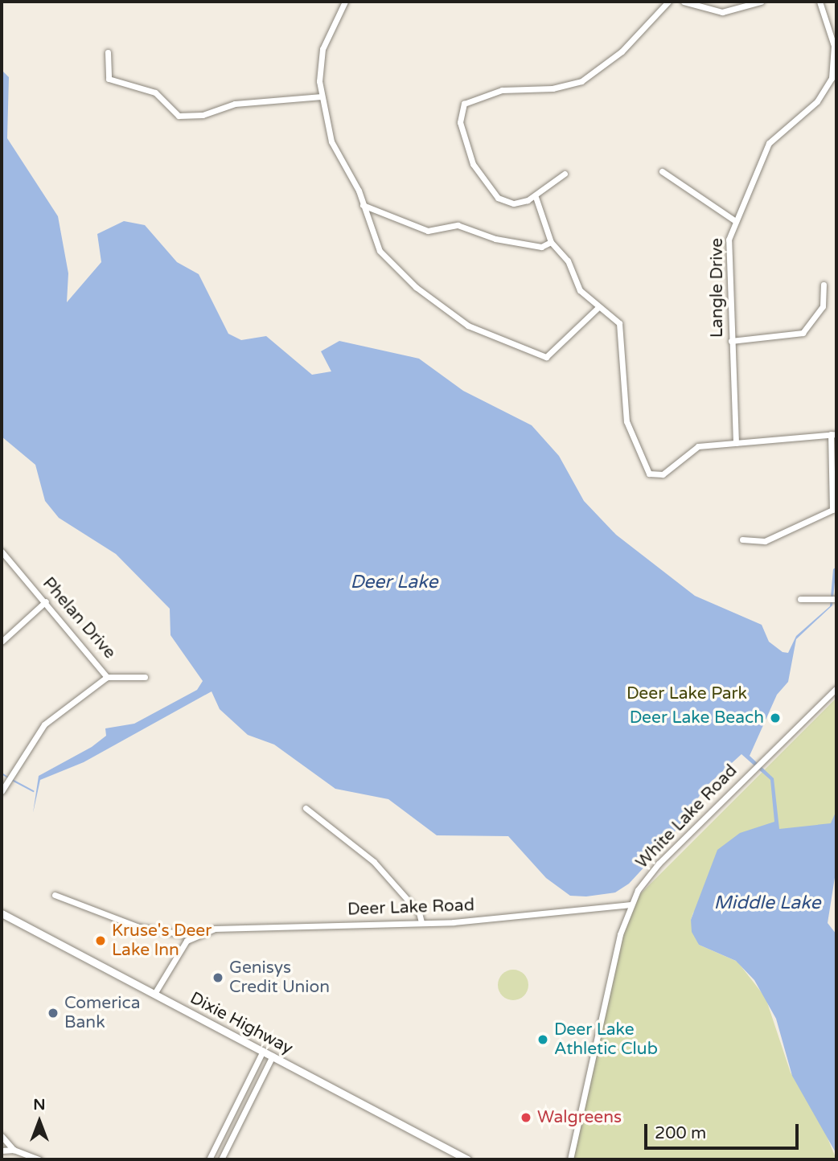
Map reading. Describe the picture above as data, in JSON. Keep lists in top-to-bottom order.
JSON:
{
  "streets": {
    "main road": ["Dixie Highway"],
    "street": [
      "Langle Drive",
      "Phelan Drive",
      "White Lake Road",
      "Deer Lake Road"
    ]
  },
  "crossings": [
    ["White Lake Road", "Deer Lake Road"]
  ],
  "water": ["Deer Lake", "Middle Lake"],
  "parks": ["Deer Lake Park"],
  "places": [
    "Deer Lake Beach",
    "Kruse's Deer Lake Inn",
    "Genisys Credit Union",
    "Comerica Bank",
    "Deer Lake Athletic Club",
    "Walgreens"
  ],
  "scale_bar": "200 m",
  "north": "top"
}
